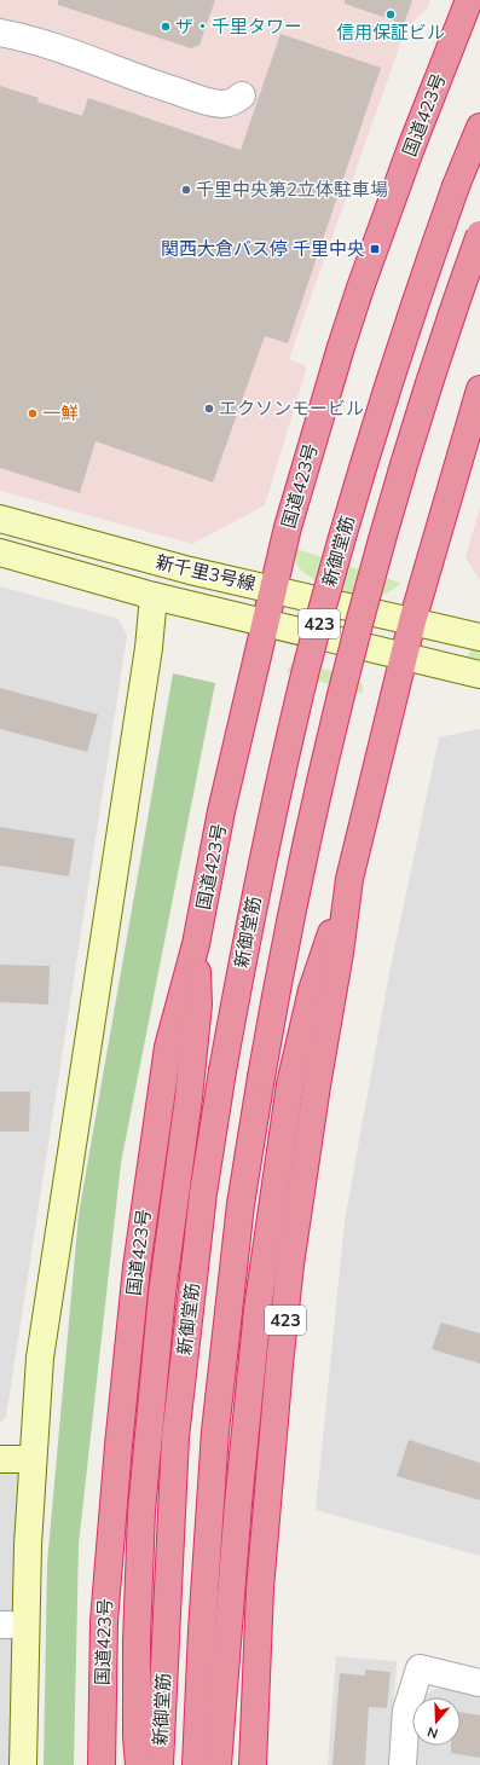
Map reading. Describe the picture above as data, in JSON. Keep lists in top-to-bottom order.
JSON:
{
  "streets": {
    "highway": ["国道423号", "新御堂筋", "423"],
    "street": ["新千里3号線"]
  },
  "crossings": [
    ["国道423号", "新千里3号線"],
    ["新千里3号線", "423"]
  ],
  "places": {
    "other": [
      "信用保証ビル",
      "ザ・千里タワー",
      "千里中央第2立体駐車場",
      "エクソンモービル",
      "一鮮"
    ],
    "transit": ["関西大倉バス停 千里中央"]
  },
  "north": "bottom"
}
